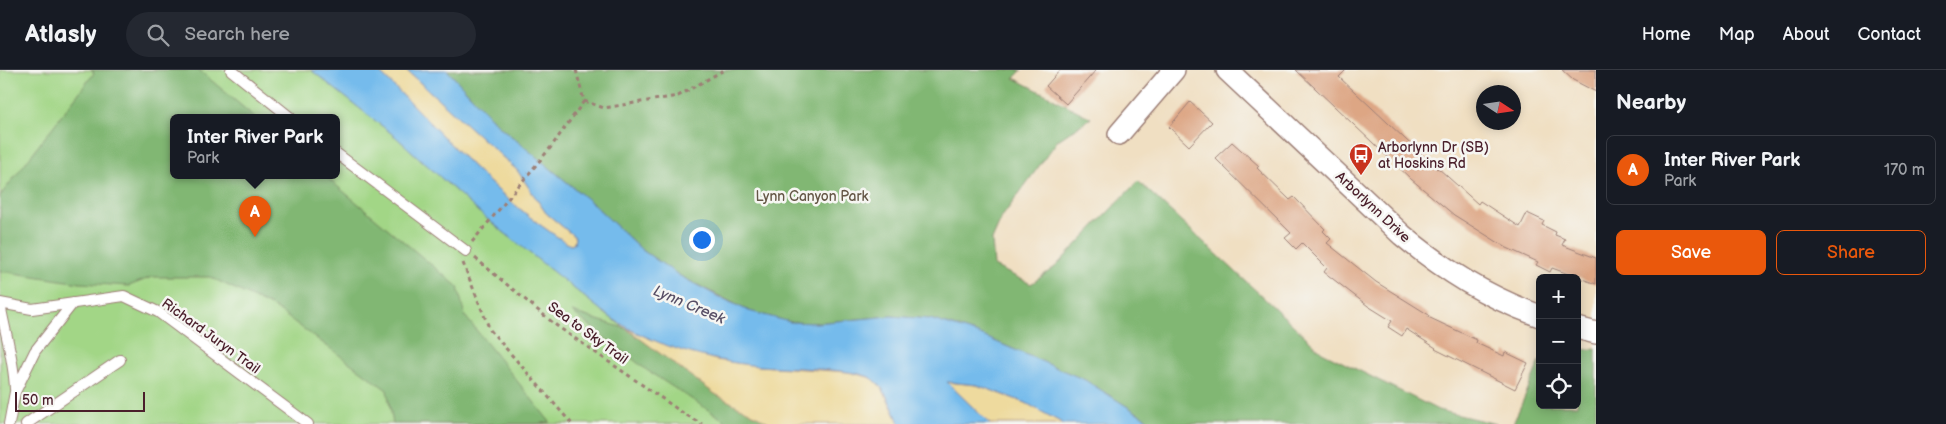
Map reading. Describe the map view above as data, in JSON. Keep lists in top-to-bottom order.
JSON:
{
  "streets": {
    "street": ["Arborlynn Drive"],
    "lane": ["Richard Juryn Trail"],
    "path": ["Sea to Sky Trail"]
  },
  "water": ["Lynn Creek"],
  "parks": ["Lynn Canyon Park"],
  "places": {
    "bus stop": ["Arborlynn Dr (SB) at Hoskins Rd"]
  },
  "scale_bar": "50 m",
  "north": "right",
  "page": {
    "header": "Atlasly",
    "search": "Search here",
    "nav": [
      "Home",
      "Map",
      "About",
      "Contact"
    ],
    "heading": "Nearby",
    "popup": ["Inter River Park", "Park"],
    "list": [
      {
        "mark": "A",
        "name": "Inter River Park",
        "note": "Park",
        "value": "170 m"
      }
    ],
    "pins": "A",
    "buttons": ["Save", "Share"],
    "map_buttons": ["+", "−"],
    "scale": "50 m"
  }
}
